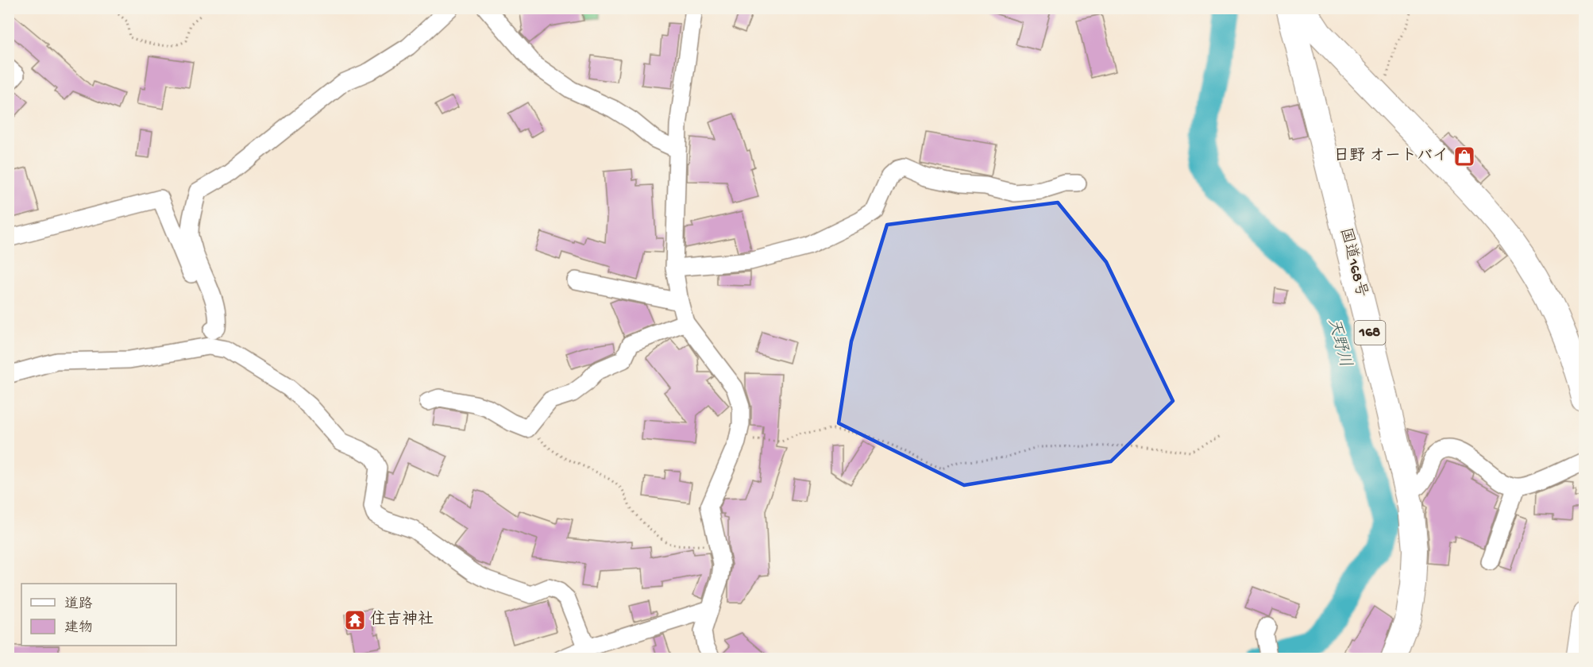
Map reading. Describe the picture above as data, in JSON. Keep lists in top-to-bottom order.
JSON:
{
  "streets": {
    "highway": ["国道168号", "168"]
  },
  "water": ["天野川"],
  "places": {
    "shop": ["日野 オートバイ"],
    "temple": ["住吉神社"]
  },
  "legend": ["道路", "建物"]
}
